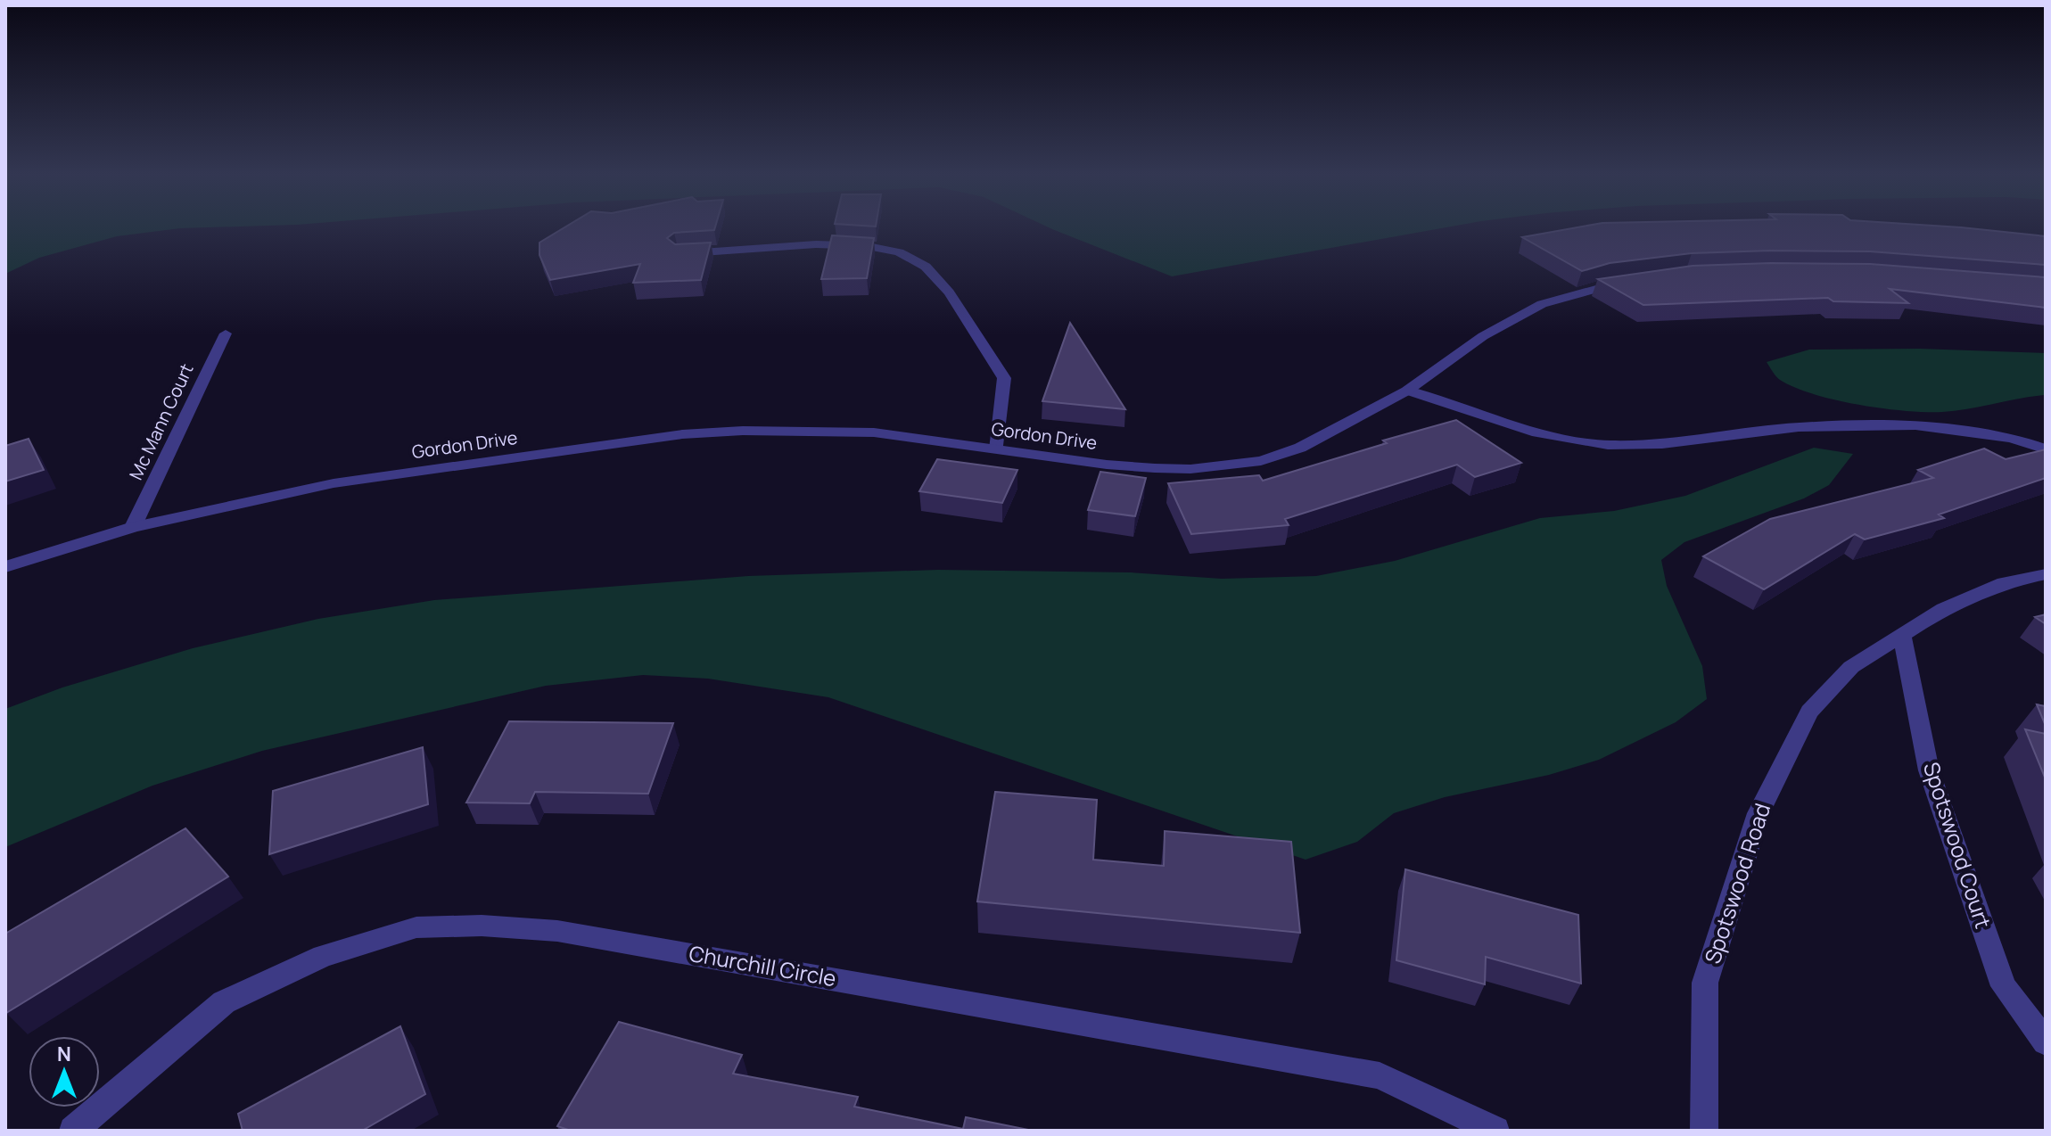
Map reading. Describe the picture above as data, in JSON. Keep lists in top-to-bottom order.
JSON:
{
  "streets": {
    "street": [
      "Mc Mann Court",
      "Gordon Drive",
      "Spotswood Court",
      "Spotswood Road",
      "Churchill Circle"
    ]
  },
  "crossings": [
    ["Mc Mann Court", "Gordon Drive"],
    ["Spotswood Court", "Spotswood Road"]
  ],
  "north": "top"
}
